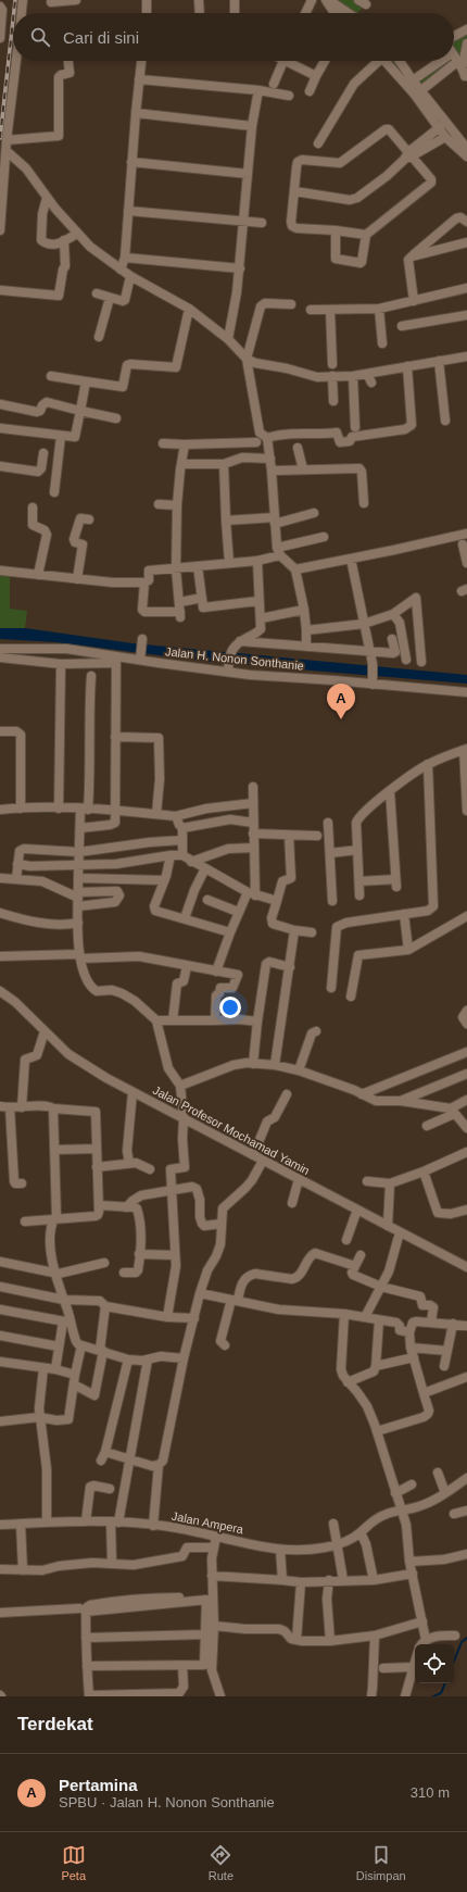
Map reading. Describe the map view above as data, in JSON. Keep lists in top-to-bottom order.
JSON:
{
  "streets": {
    "street": ["Jalan H. Nonon Sonthanie", "Jalan Profesor Mochamad Yamin", "Jalan Ampera"]
  },
  "page": {
    "search": "Cari di sini",
    "pins": "A",
    "heading": "Terdekat",
    "list": [
      {
        "mark": "A",
        "name": "Pertamina",
        "note": "SPBU · Jalan H. Nonon Sonthanie",
        "value": "310 m"
      }
    ],
    "nav": ["Peta", "Rute", "Disimpan"]
  }
}
